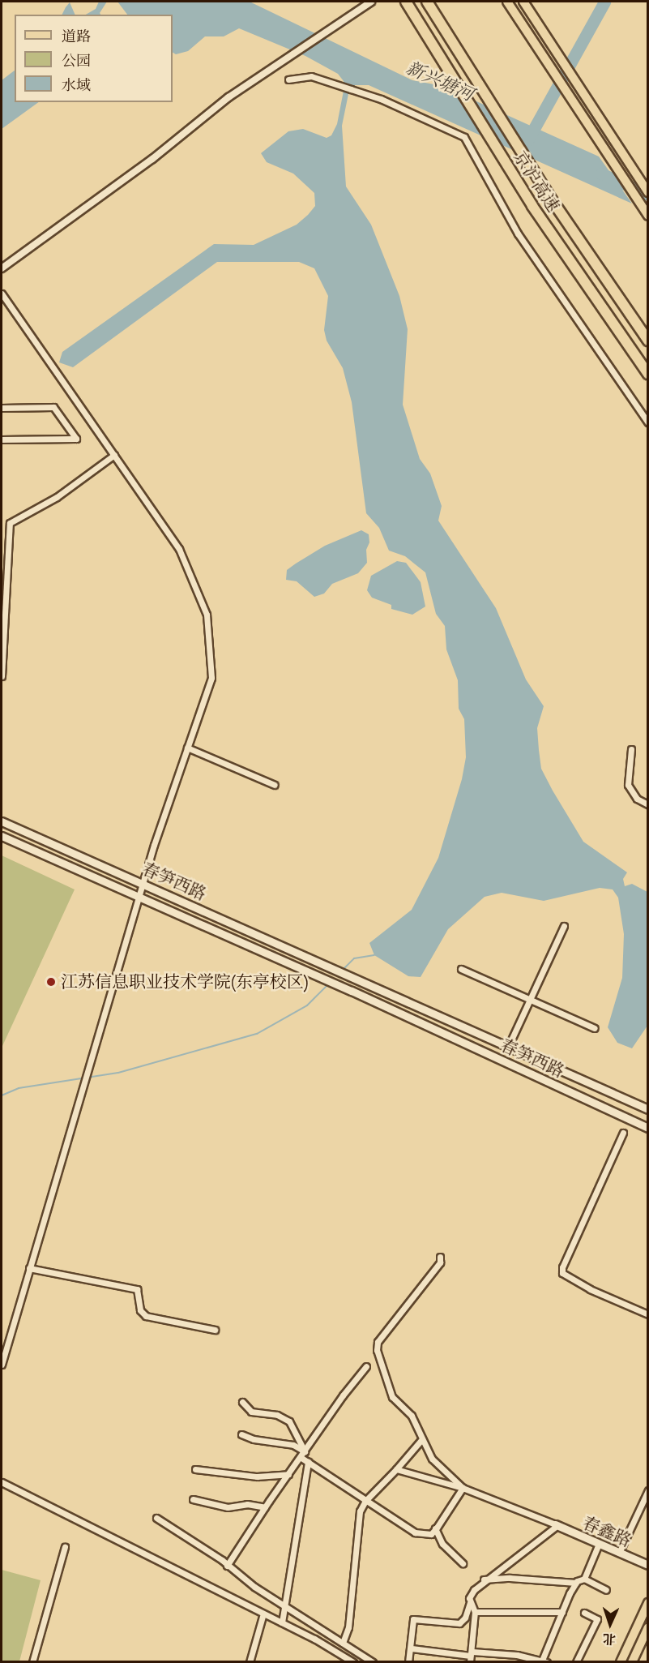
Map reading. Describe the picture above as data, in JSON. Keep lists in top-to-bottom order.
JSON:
{
  "streets": {
    "highway": ["京沪高速"],
    "main road": ["春笋西路", "春鑫路"]
  },
  "water": ["新兴塘河"],
  "places": ["江苏信息职业技术学院(东亭校区)"],
  "legend": ["道路", "公园", "水域"],
  "north": "bottom"
}
